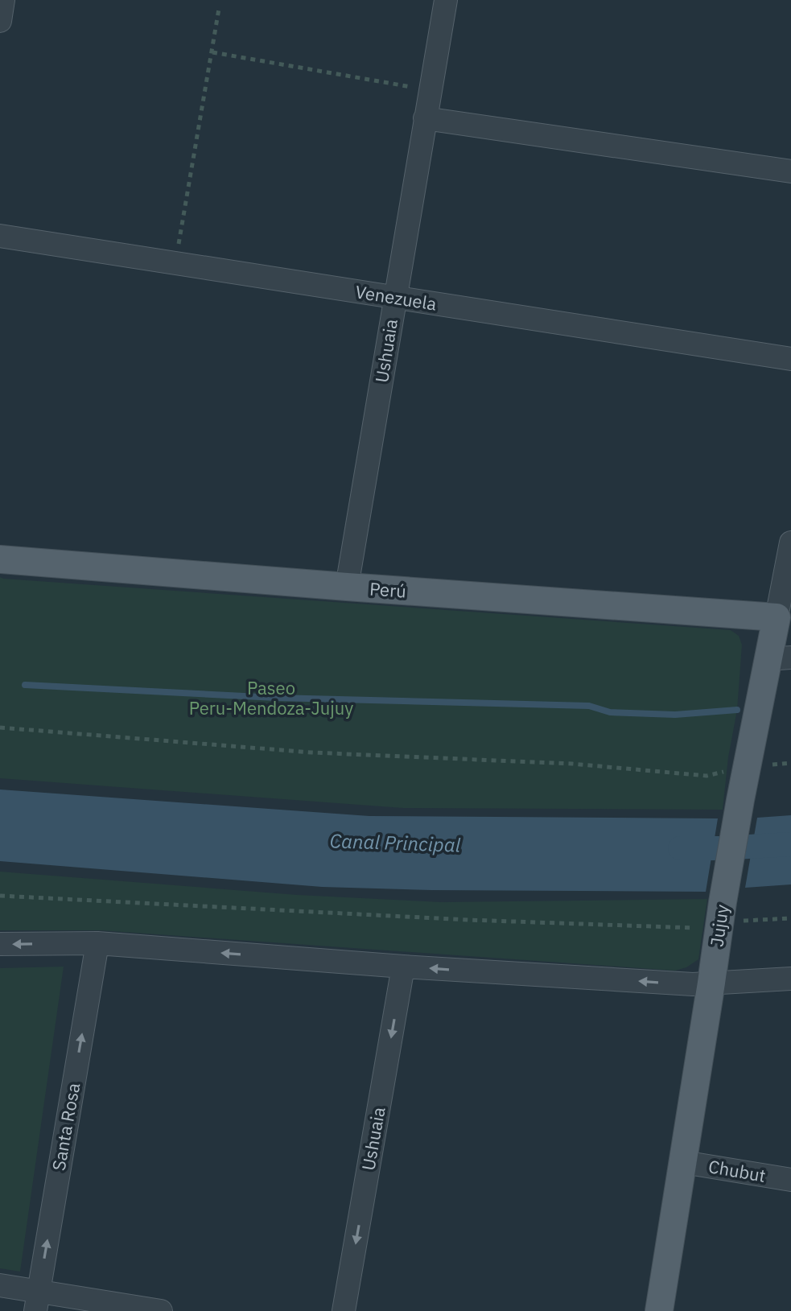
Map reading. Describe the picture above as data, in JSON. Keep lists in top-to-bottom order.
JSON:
{
  "streets": {
    "main road": ["Perú", "Jujuy"],
    "street": [
      "Venezuela",
      "Ushuaia",
      "Santa Rosa",
      "Chubut"
    ]
  },
  "crossings": [
    ["Venezuela", "Ushuaia"],
    ["Ushuaia", "Perú"],
    ["Perú", "Jujuy"],
    ["Jujuy", "Chubut"]
  ],
  "one_way": ["Ushuaia", "Santa Rosa"],
  "water": ["Canal Principal"],
  "parks": ["Paseo Peru-Mendoza-Jujuy"]
}
